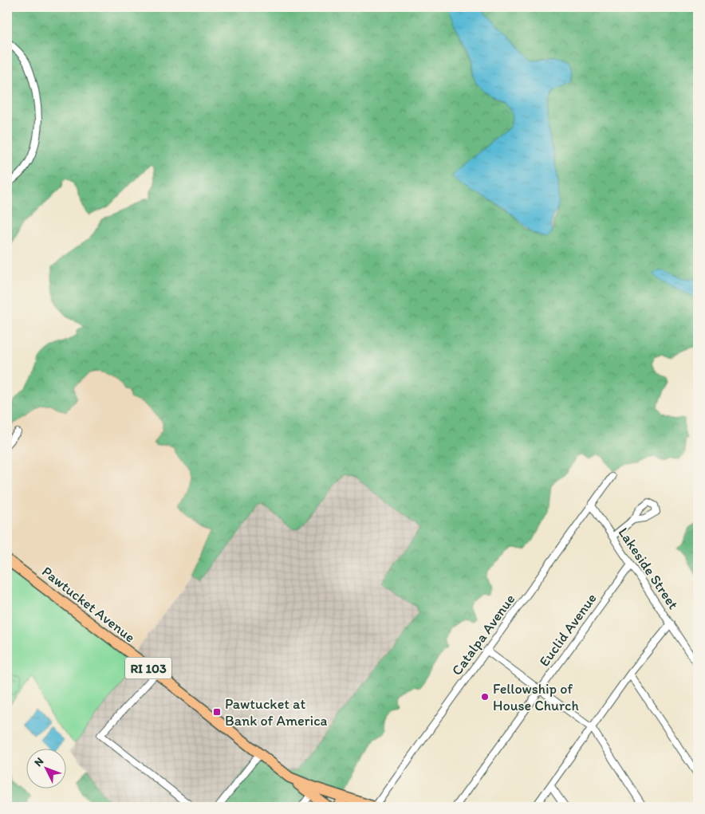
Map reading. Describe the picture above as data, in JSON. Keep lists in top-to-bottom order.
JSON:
{
  "streets": {
    "main road": ["Pawtucket Avenue", "RI 103"],
    "street": ["Lakeside Street", "Euclid Avenue", "Catalpa Avenue"]
  },
  "crossings": [
    ["Lakeside Street", "Euclid Avenue"],
    ["Lakeside Street", "Catalpa Avenue"],
    ["Pawtucket Avenue", "RI 103"],
    ["Catalpa Avenue", "RI 103"]
  ],
  "places": {
    "other": ["Fellowship of House Church"],
    "transit": ["Pawtucket at Bank of America"]
  },
  "north": "top left"
}
